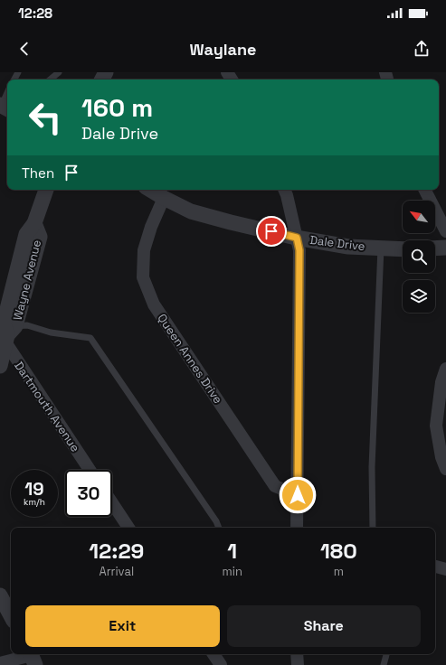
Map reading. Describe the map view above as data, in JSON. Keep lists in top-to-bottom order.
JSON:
{
  "streets": {
    "street": [
      "Dale Drive",
      "Wayne Avenue",
      "Queen Annes Drive",
      "Dartmouth Avenue"
    ]
  },
  "crossings": [
    ["Dale Drive", "Queen Annes Drive"],
    ["Wayne Avenue", "Dartmouth Avenue"]
  ],
  "north": "top left",
  "page": {
    "status": "12:28",
    "header": "Waylane",
    "turn": ["160 m", "Dale Drive"],
    "then": "Then",
    "speed": "19 km/h",
    "limit": "30",
    "eta": [
      "12:29",
      "Arrival",
      "1",
      "min",
      "180",
      "m"
    ],
    "buttons": ["Exit", "Share"]
  }
}
